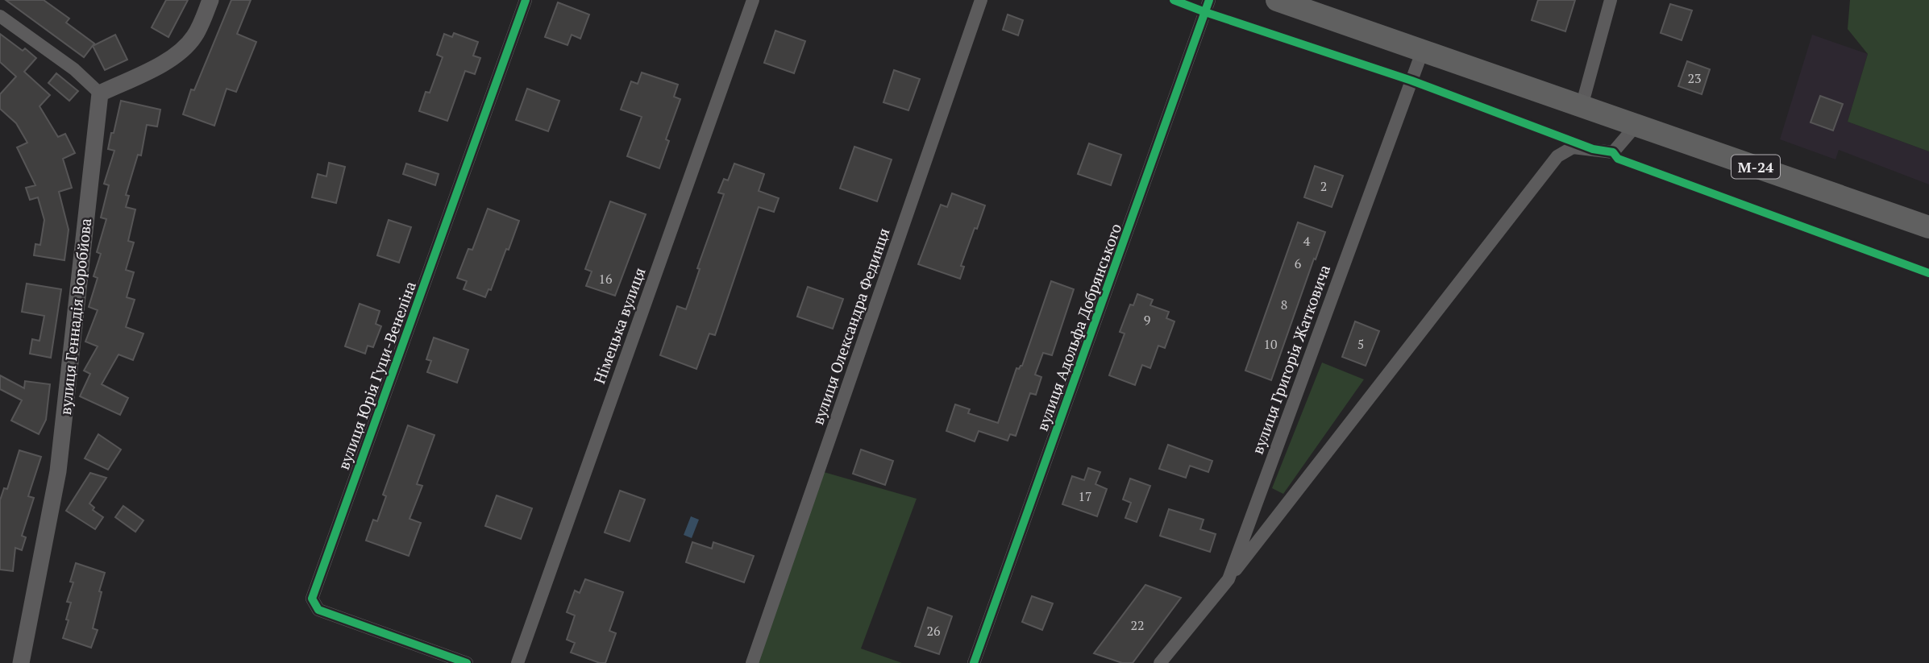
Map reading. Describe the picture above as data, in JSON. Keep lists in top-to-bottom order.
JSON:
{
  "streets": {
    "highway": ["М-24"],
    "street": [
      "вулиця Геннадія Воробйова",
      "Німецька вулиця",
      "вулиця Олександра Фединця",
      "вулиця Адольфа Добрянського",
      "вулиця Григорія Жатковича",
      "вулиця Юрія Гуци-Венеліна"
    ]
  },
  "crossings": [
    ["М-24", "вулиця Григорія Жатковича"]
  ],
  "house_numbers": [
    "23",
    "2",
    "4",
    "6",
    "16",
    "8",
    "9",
    "10",
    "5",
    "17",
    "22",
    "26"
  ]
}
